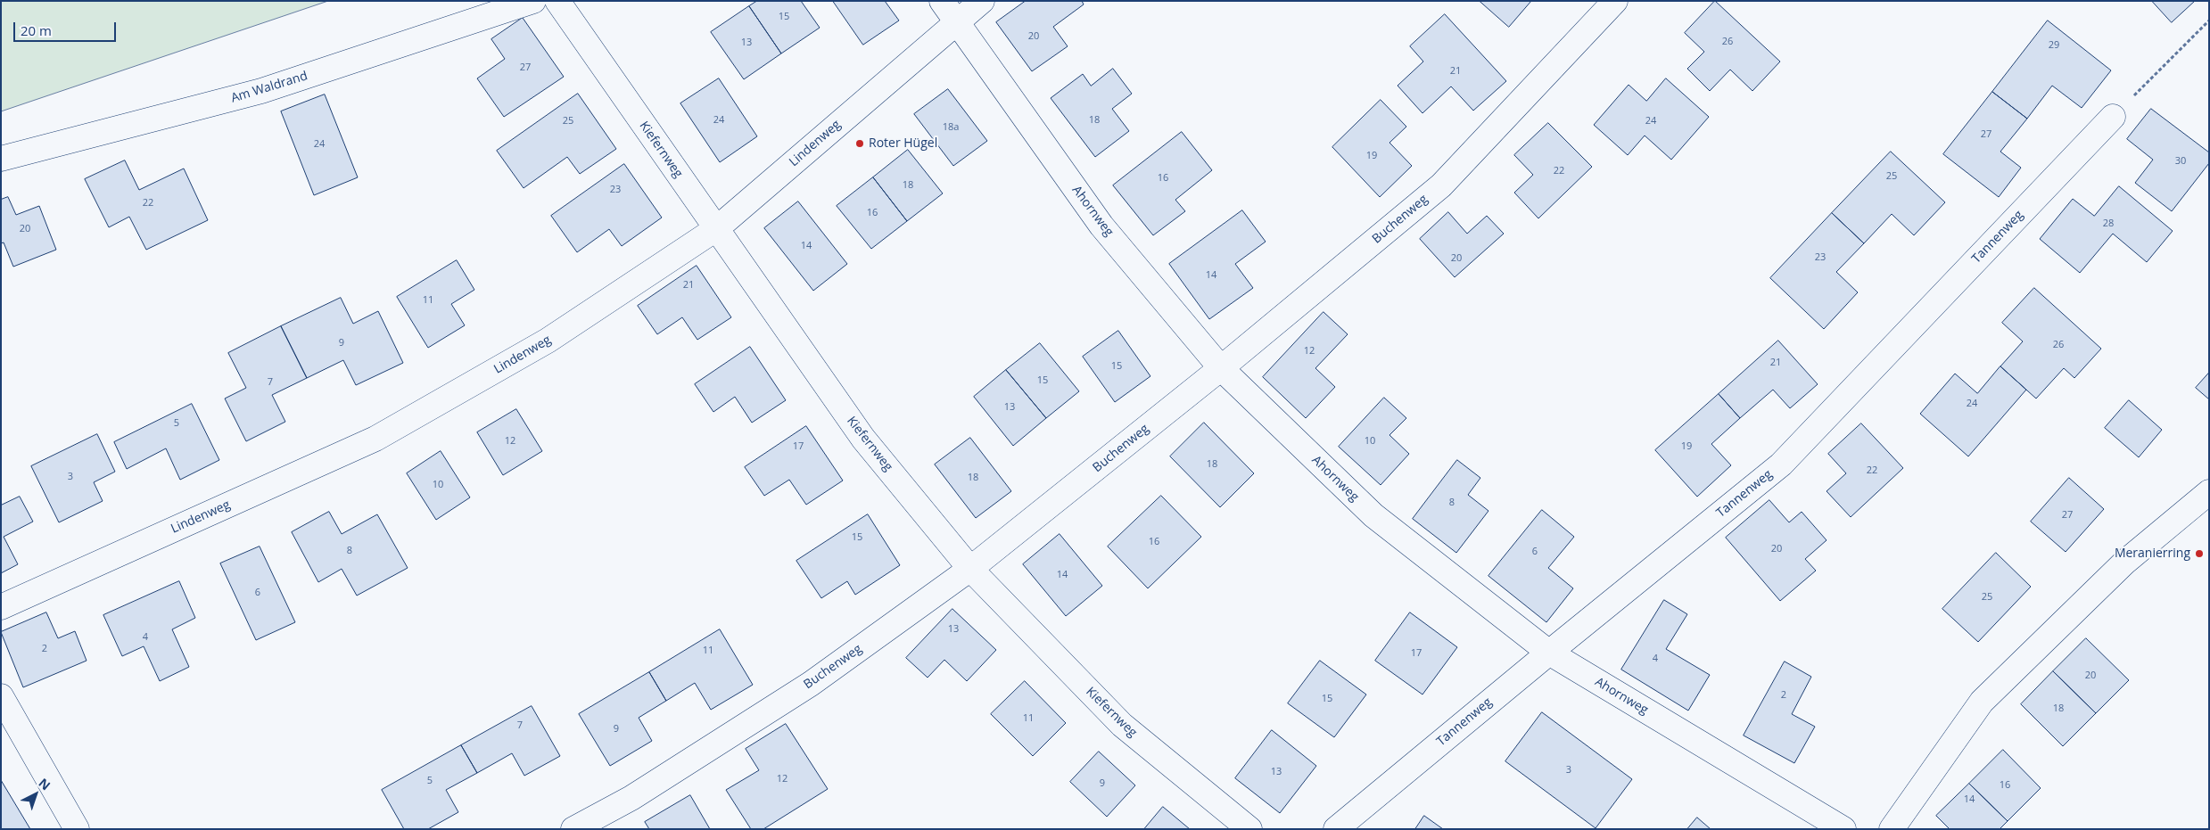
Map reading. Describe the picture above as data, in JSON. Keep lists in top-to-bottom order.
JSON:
{
  "streets": {
    "street": [
      "Am Waldrand",
      "Lindenweg",
      "Kiefernweg",
      "Ahornweg",
      "Buchenweg",
      "Tannenweg"
    ]
  },
  "crossings": [
    ["Lindenweg", "Kiefernweg"],
    ["Lindenweg", "Ahornweg"],
    ["Kiefernweg", "Buchenweg"],
    ["Ahornweg", "Buchenweg"],
    ["Ahornweg", "Tannenweg"]
  ],
  "places": ["Roter Hügel", "Meranierring"],
  "house_numbers": [
    "15",
    "20",
    "26",
    "13",
    "29",
    "27",
    "21",
    "24",
    "18",
    "25",
    "24",
    "18a",
    "27",
    "24",
    "19",
    "30",
    "22",
    "25",
    "16",
    "18",
    "23",
    "22",
    "16",
    "28",
    "20",
    "14",
    "23",
    "20",
    "14",
    "21",
    "11",
    "9",
    "26",
    "12",
    "21",
    "15",
    "15",
    "7",
    "24",
    "13",
    "5",
    "12",
    "10",
    "17",
    "19",
    "18",
    "22",
    "3",
    "18",
    "10",
    "8",
    "27",
    "15",
    "16",
    "20",
    "8",
    "6",
    "14",
    "6",
    "25",
    "13",
    "4",
    "2",
    "11",
    "17",
    "4",
    "20",
    "2",
    "15",
    "18",
    "11",
    "7",
    "9",
    "3",
    "13",
    "12",
    "5",
    "9",
    "16",
    "14"
  ],
  "scale_bar": "20 m",
  "north": "top right"
}
